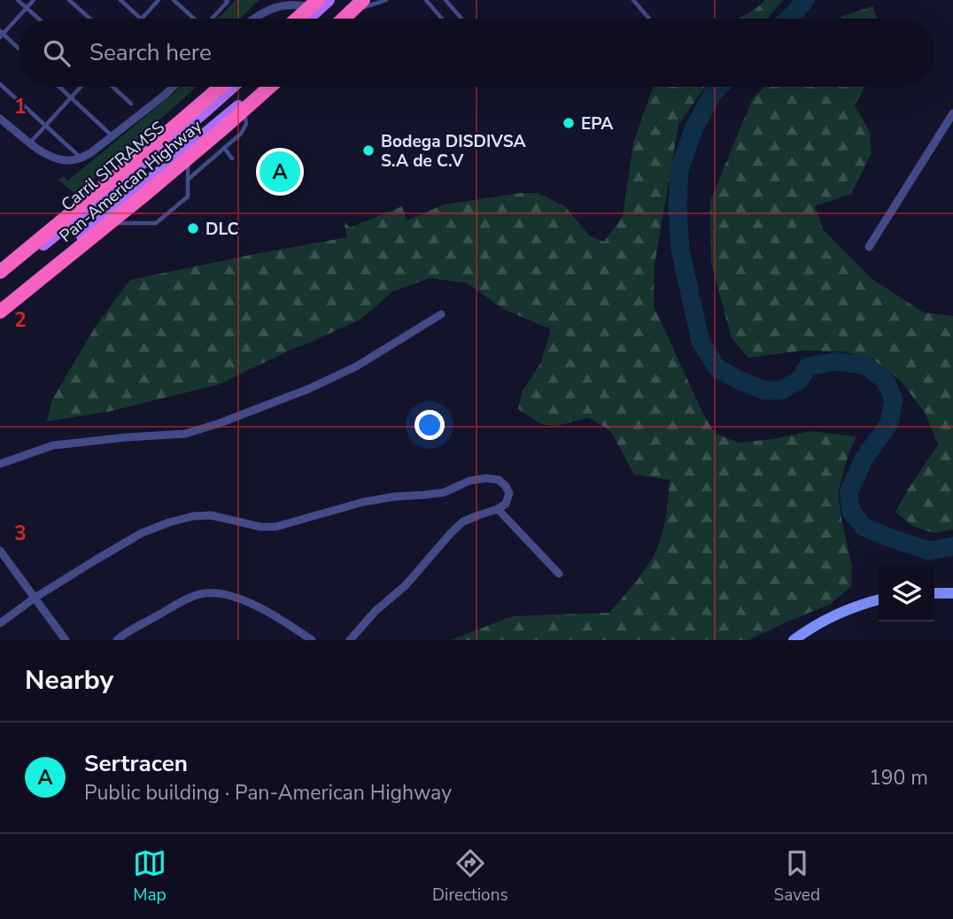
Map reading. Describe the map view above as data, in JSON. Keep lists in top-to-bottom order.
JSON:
{
  "streets": {
    "highway": ["Pan-American Highway"],
    "main road": ["Carril SITRAMSS"]
  },
  "places": ["EPA", "Bodega DISDIVSA S.A de C.V", "DLC"],
  "page": {
    "search": "Search here",
    "pins": "A",
    "heading": "Nearby",
    "list": [
      {
        "mark": "A",
        "name": "Sertracen",
        "note": "Public building · Pan-American Highway",
        "value": "190 m"
      }
    ],
    "nav": ["Map", "Directions", "Saved"]
  },
  "grid": {
    "rows": ["1", "2", "3"]
  }
}
